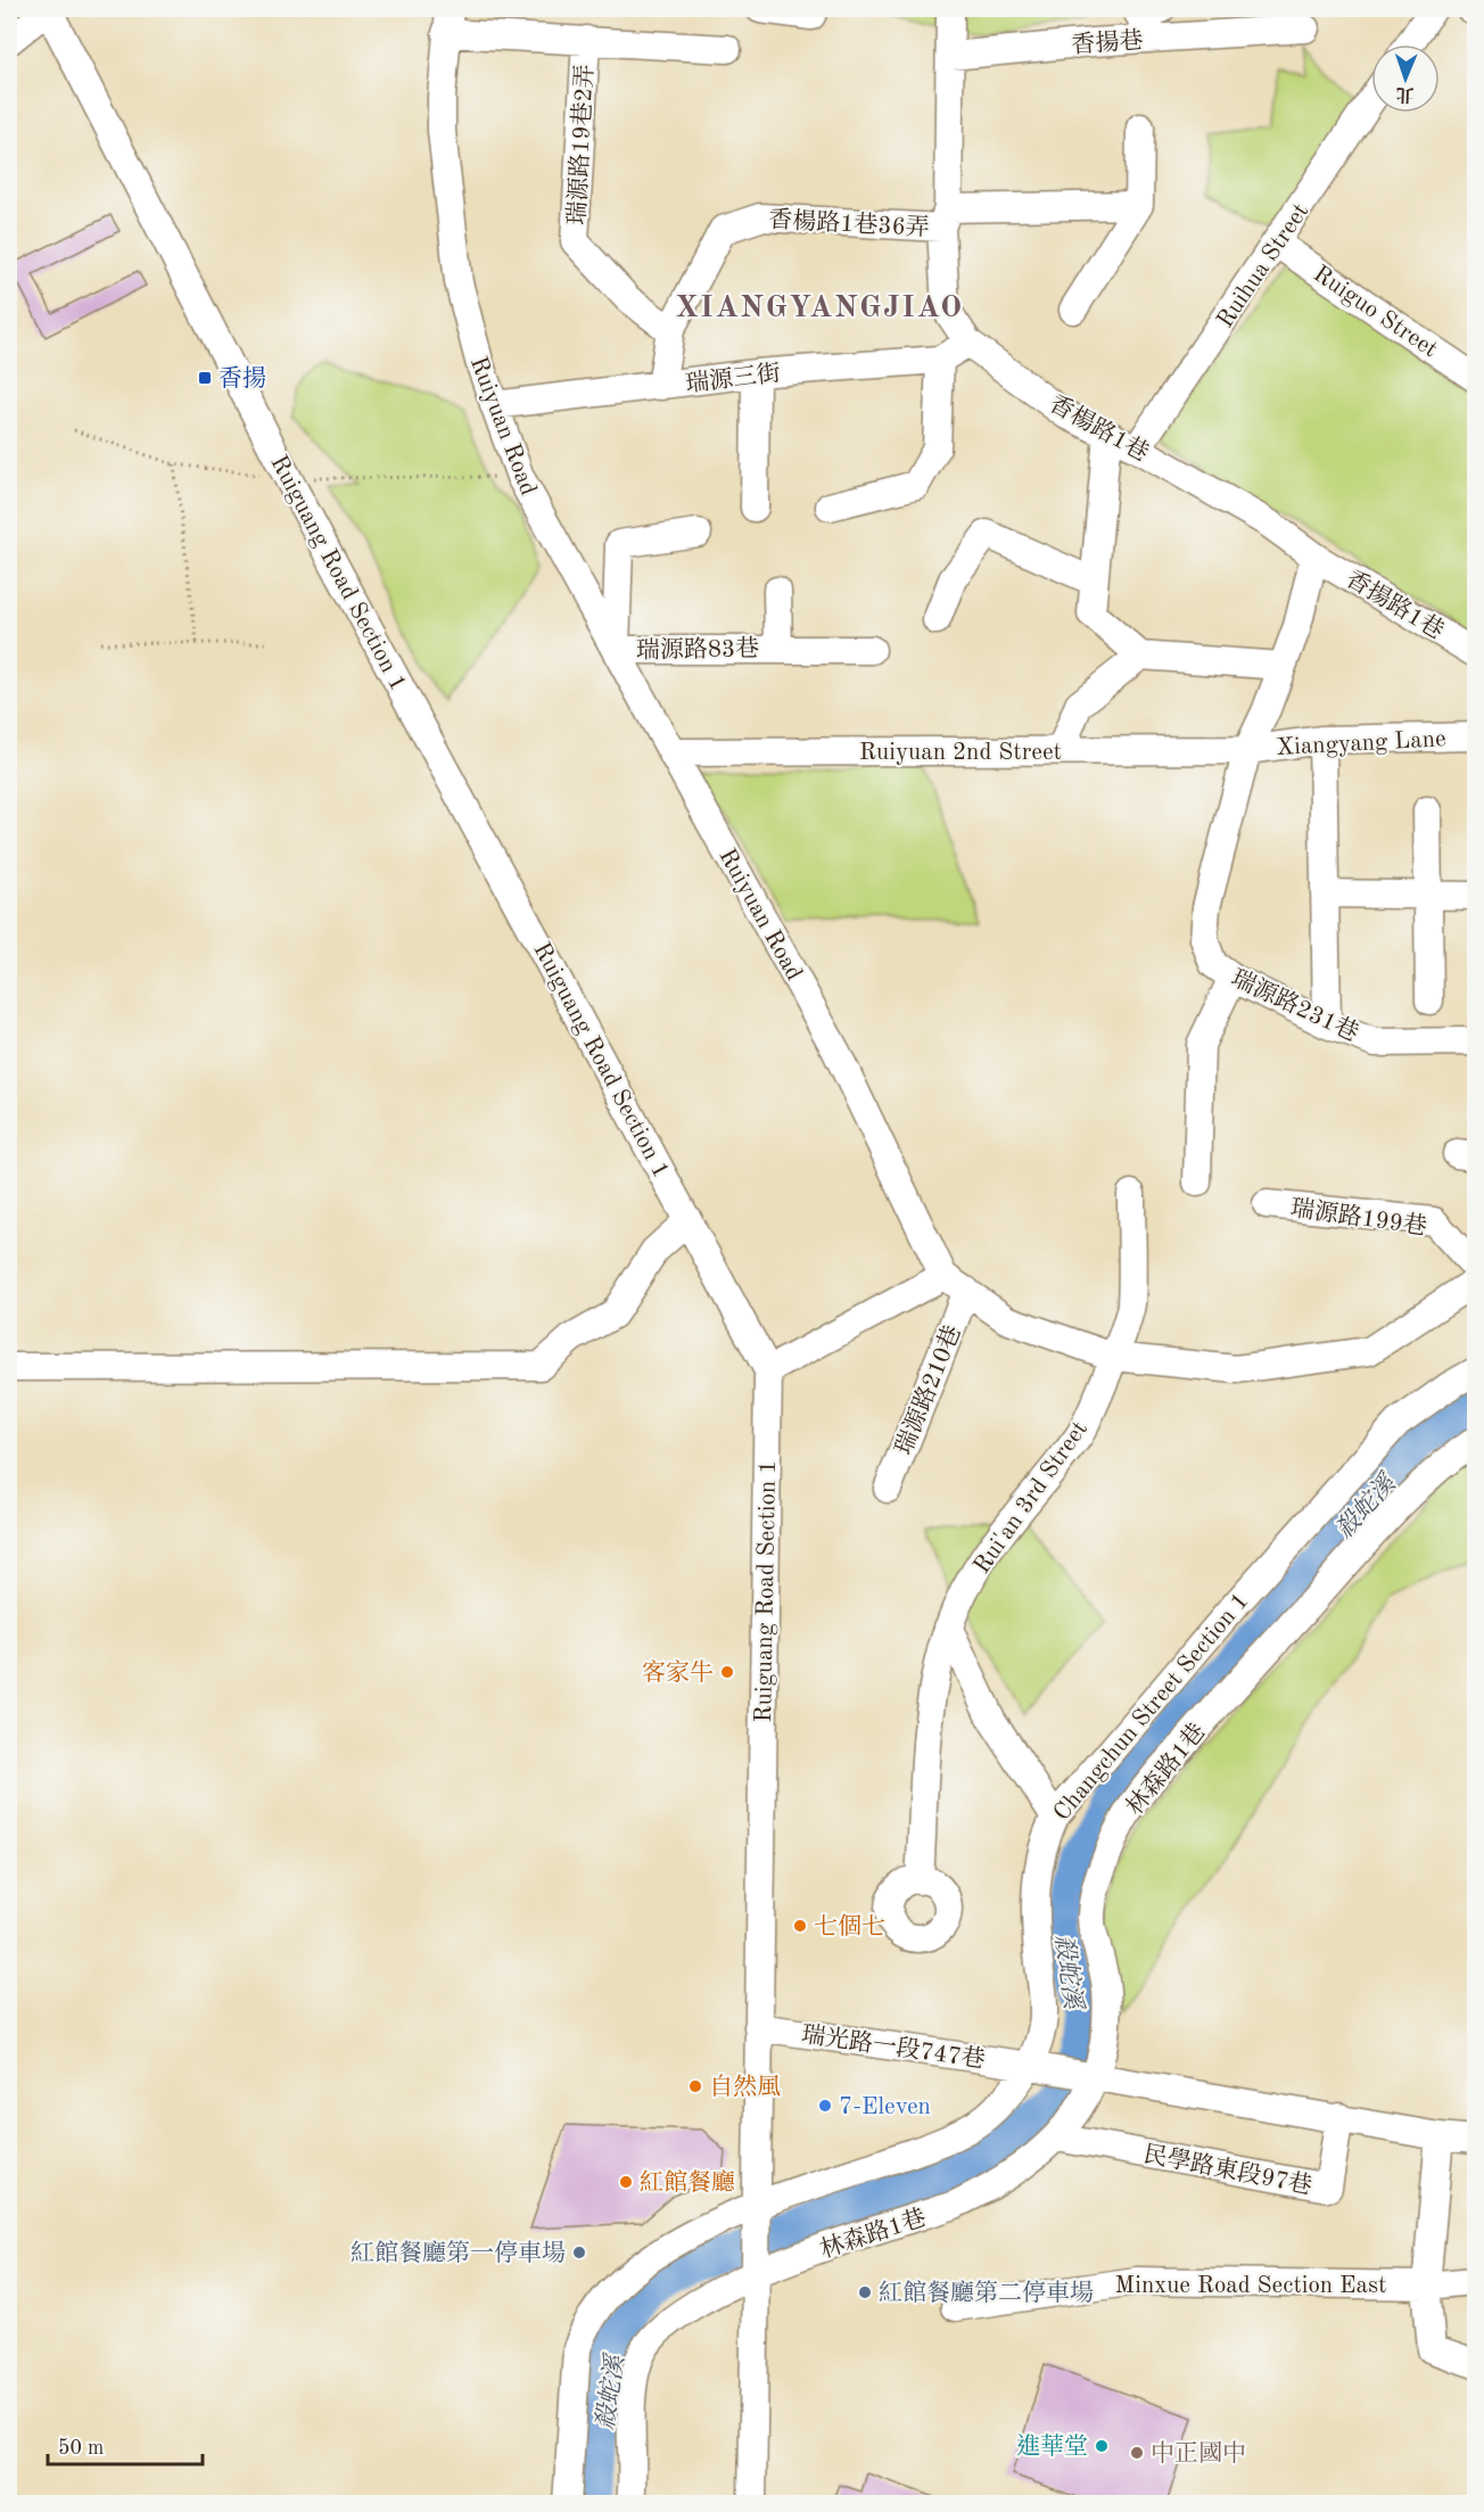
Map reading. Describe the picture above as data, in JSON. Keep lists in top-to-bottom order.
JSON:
{
  "streets": {
    "street": [
      "香揚巷",
      "瑞源路19巷2弄",
      "香楊路1巷36弄",
      "Ruihua Street",
      "Ruiguo Street",
      "瑞源三街",
      "Ruiyuan Road",
      "香楊路1巷",
      "Ruiguang Road Section 1",
      "香揚路1巷",
      "瑞源路83巷",
      "Xiangyang Lane",
      "Ruiyuan 2nd Street",
      "瑞源路231巷",
      "瑞源路199巷",
      "瑞源路210巷",
      "Rui'an 3rd Street",
      "Changchun Street Section 1",
      "林森路1巷",
      "瑞光路一段747巷",
      "民學路東段97巷",
      "Minxue Road Section East"
    ]
  },
  "crossings": [
    ["香揚巷", "香楊路1巷"],
    ["瑞源路19巷2弄", "香楊路1巷36弄"],
    ["香楊路1巷36弄", "瑞源三街"],
    ["香楊路1巷36弄", "香楊路1巷"],
    ["Ruihua Street", "Ruiguo Street"],
    ["Ruihua Street", "香楊路1巷"],
    ["瑞源三街", "Ruiyuan Road"],
    ["瑞源三街", "香楊路1巷"],
    ["Ruiyuan Road", "瑞源路83巷"],
    ["Ruiyuan Road", "Ruiyuan 2nd Street"],
    ["Ruiyuan Road", "瑞源路210巷"],
    ["Ruiyuan Road", "Rui'an 3rd Street"],
    ["香楊路1巷", "香揚路1巷"],
    ["Ruiguang Road Section 1", "Changchun Street Section 1"],
    ["Ruiguang Road Section 1", "林森路1巷"],
    ["Ruiguang Road Section 1", "瑞光路一段747巷"],
    ["Xiangyang Lane", "Ruiyuan 2nd Street"],
    ["Xiangyang Lane", "瑞源路231巷"],
    ["Ruiyuan 2nd Street", "瑞源路231巷"],
    ["Changchun Street Section 1", "瑞光路一段747巷"],
    ["林森路1巷", "瑞光路一段747巷"],
    ["林森路1巷", "民學路東段97巷"]
  ],
  "districts": ["XIANGYANGJIAO"],
  "water": ["殺蛇溪"],
  "places": {
    "transit": ["香揚"],
    "other": [
      "客家牛",
      "七個七",
      "自然風",
      "7-Eleven",
      "紅館餐廳",
      "紅館餐廳第一停車場",
      "紅館餐廳第二停車場",
      "進華堂",
      "中正國中"
    ]
  },
  "scale_bar": "50 m",
  "north": "bottom"
}
